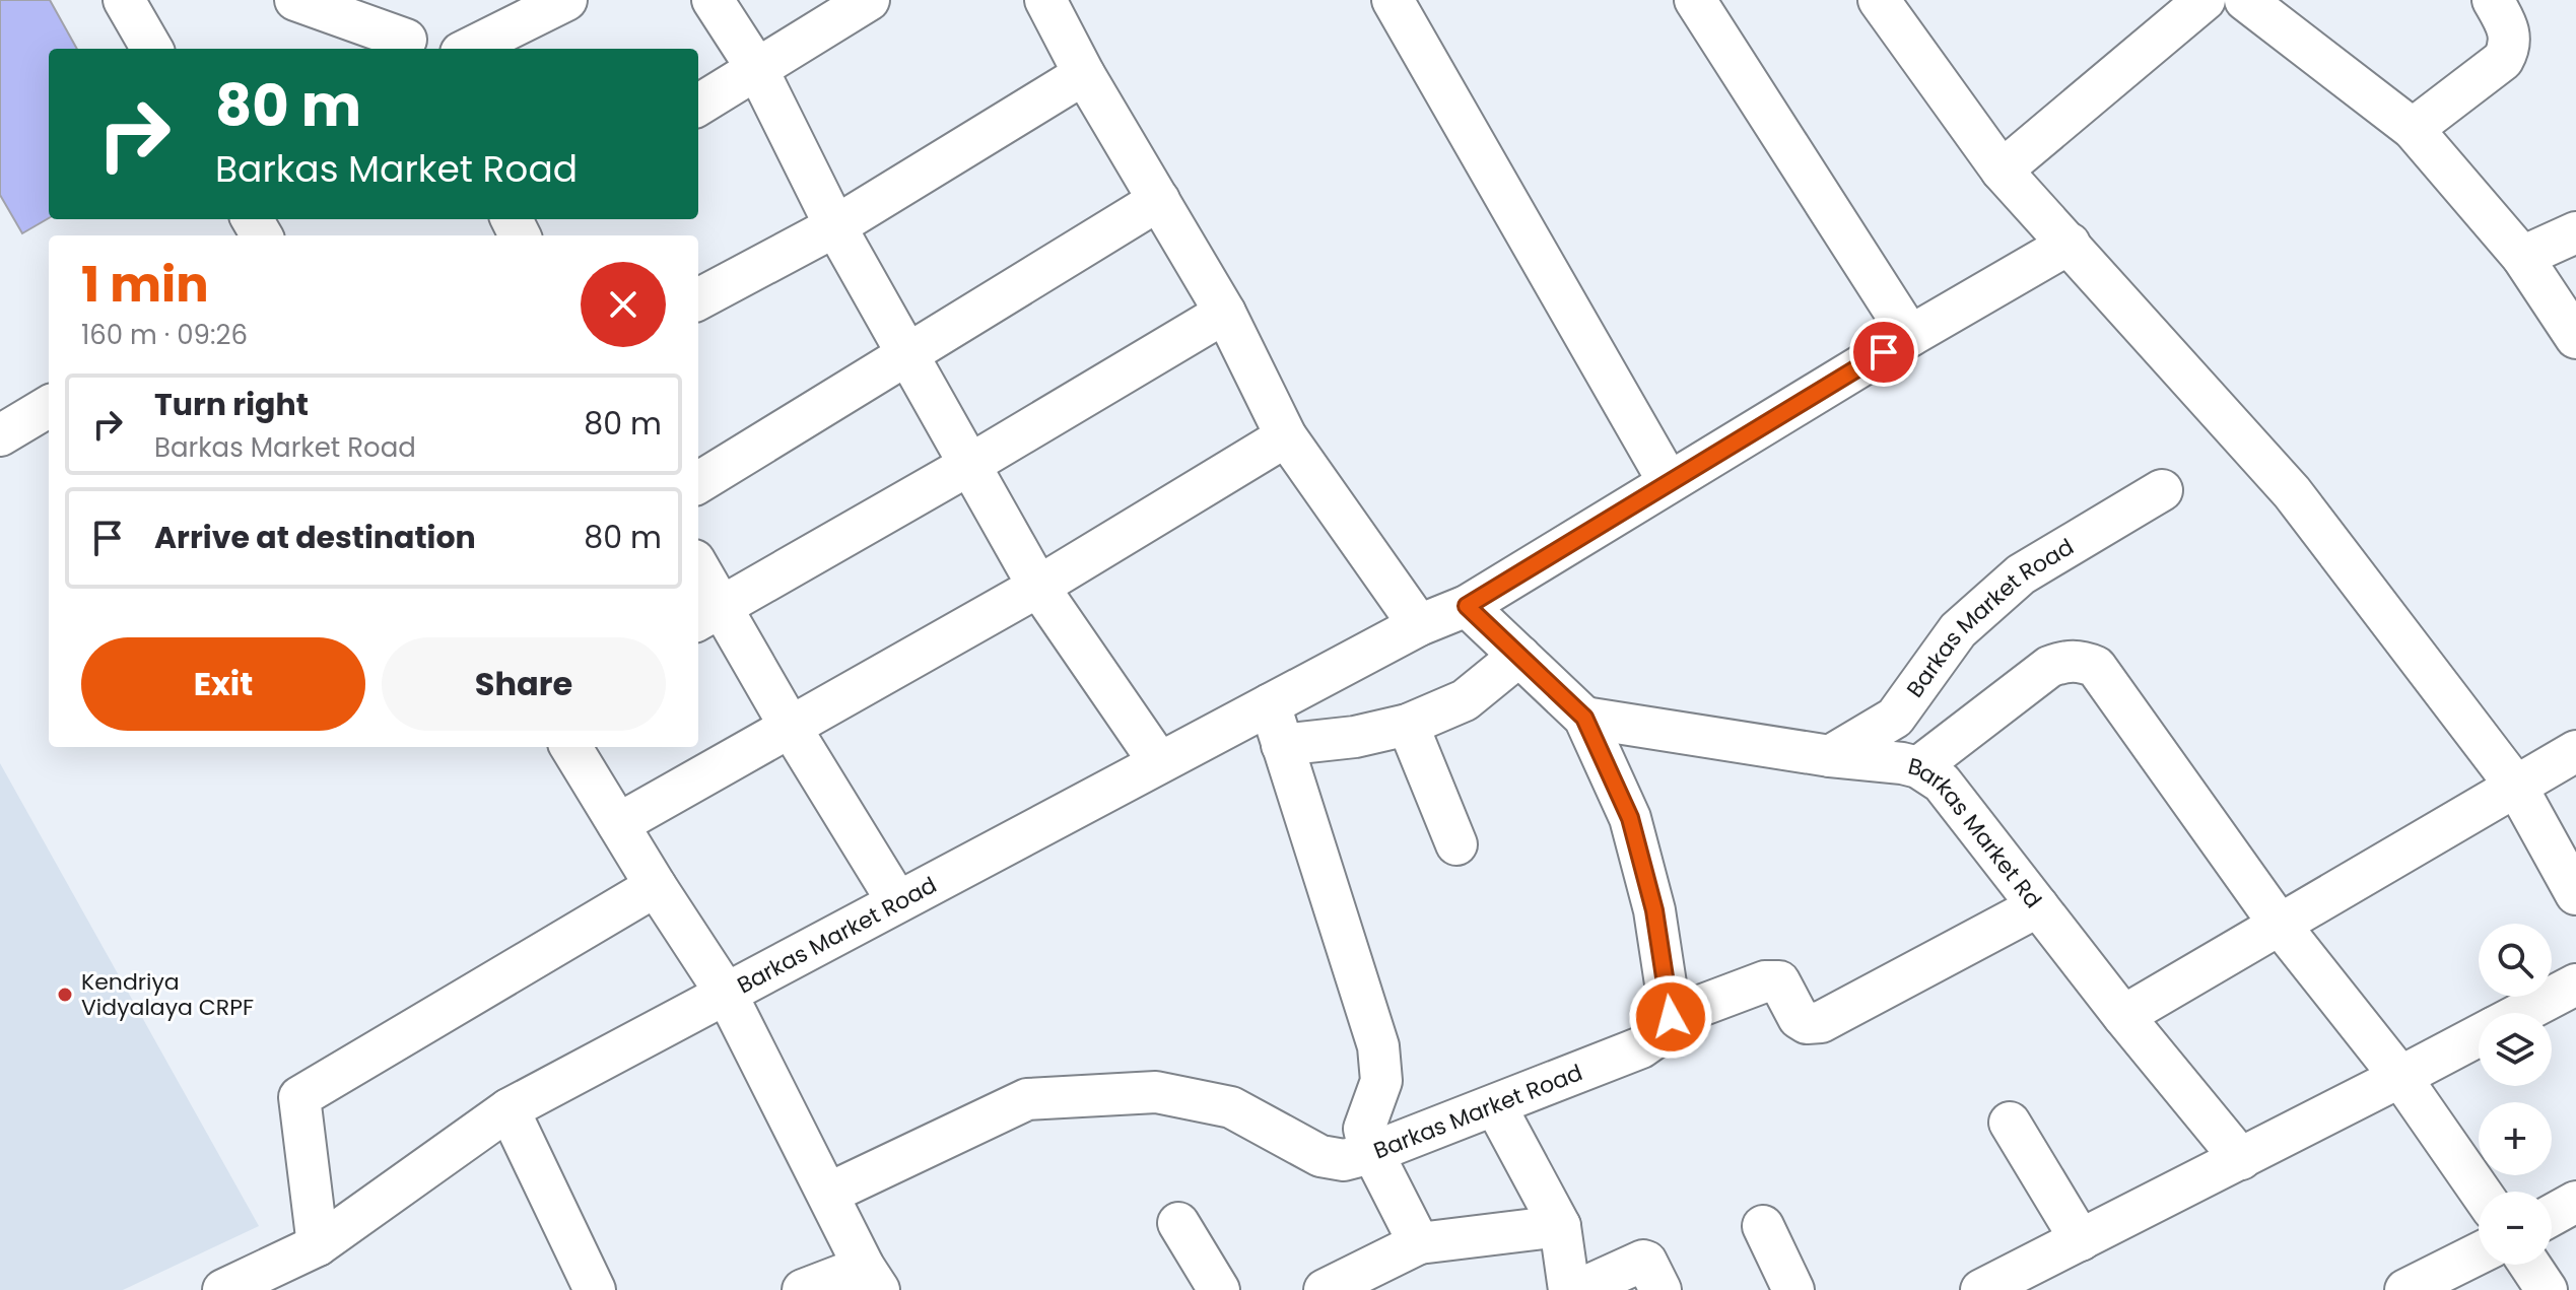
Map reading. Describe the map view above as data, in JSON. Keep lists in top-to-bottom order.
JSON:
{
  "streets": {
    "street": ["Barkas Market Road", "Barkas Market Rd"]
  },
  "crossings": [
    ["Barkas Market Road", "Barkas Market Rd"]
  ],
  "places": ["Kendriya Vidyalaya CRPF"],
  "page": {
    "turn": ["80 m", "Barkas Market Road"],
    "heading": ["1 min", "160 m · 09:26"],
    "list": [
      {
        "name": "Turn right",
        "note": "Barkas Market Road",
        "value": "80 m"
      },
      {
        "name": "Arrive at destination",
        "value": "80 m"
      }
    ],
    "buttons": ["Exit", "Share"],
    "map_buttons": ["+", "−"]
  }
}
